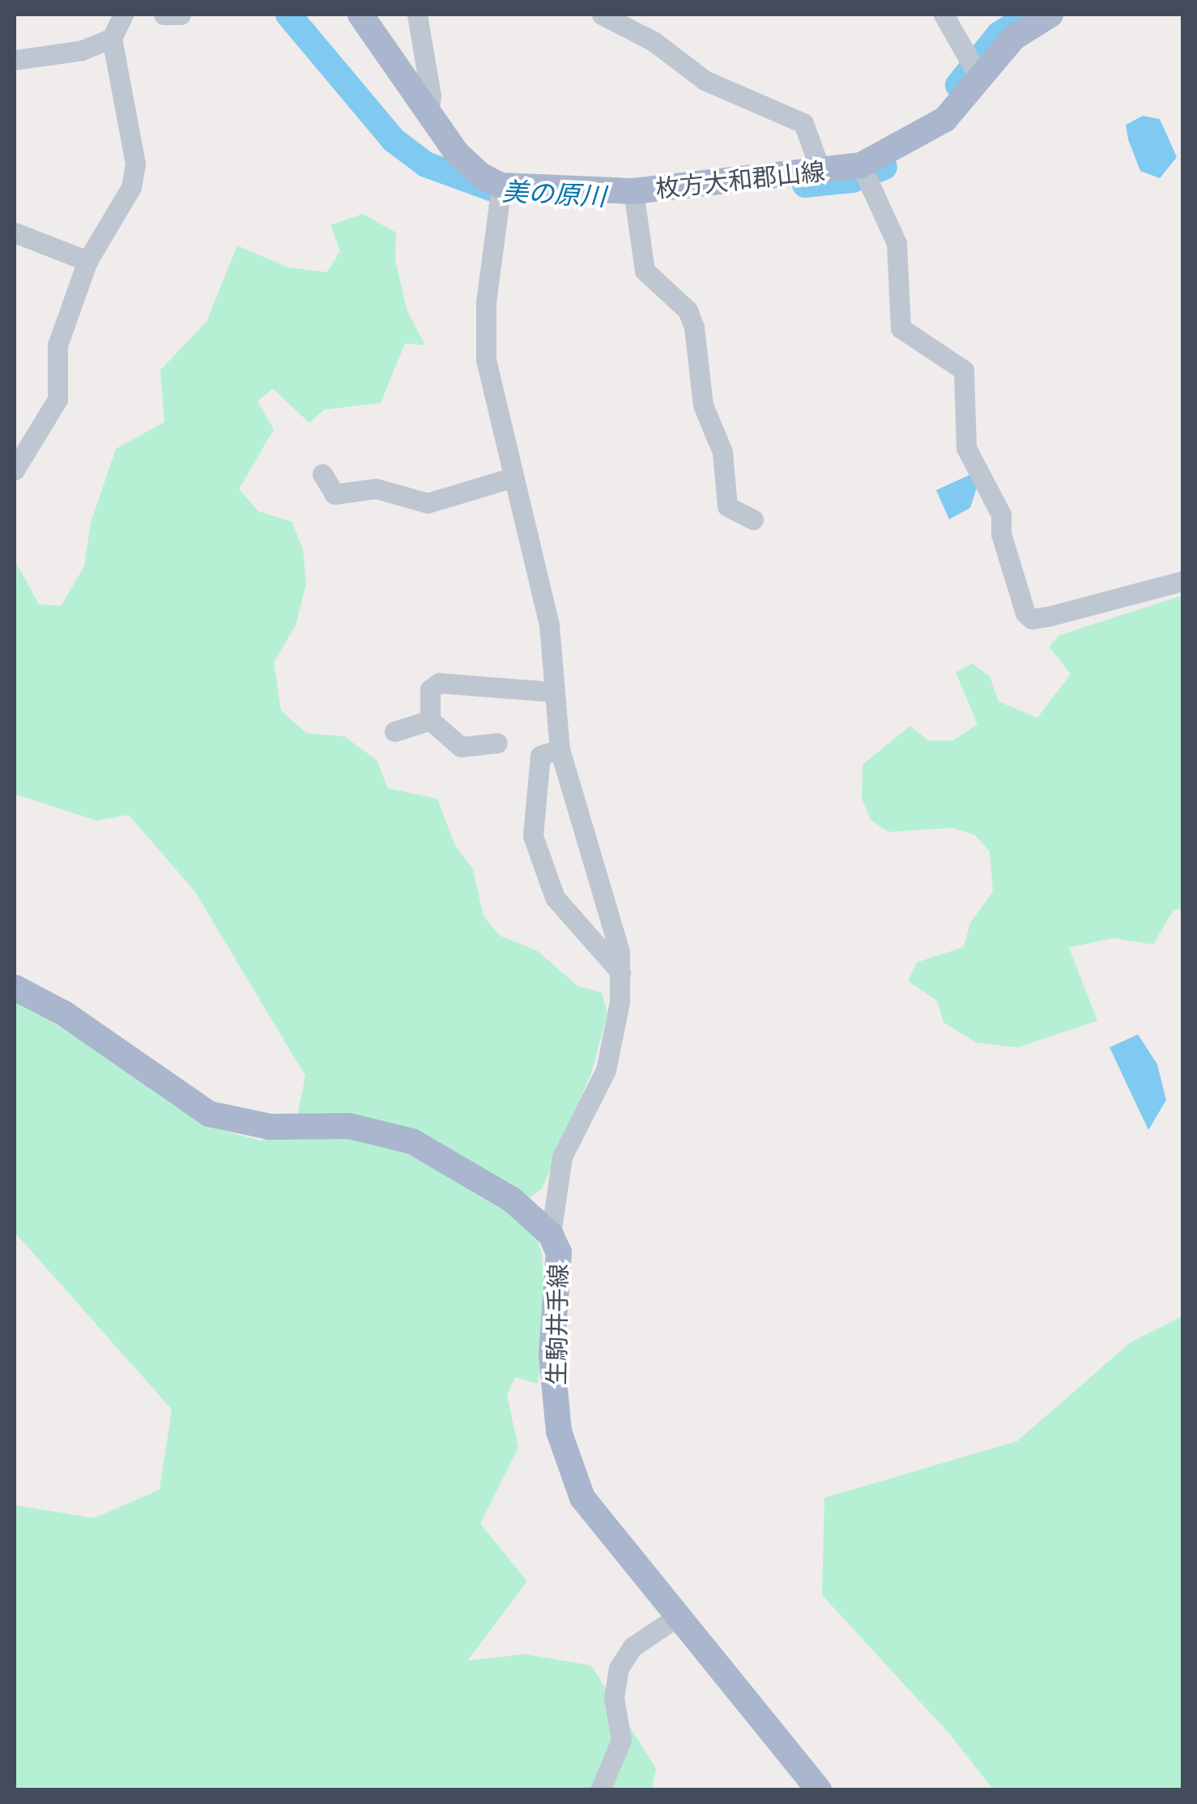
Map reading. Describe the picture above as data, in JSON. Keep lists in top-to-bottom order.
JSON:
{
  "streets": {
    "main road": ["枚方大和郡山線", "生駒井手線"]
  },
  "water": ["美の原川"]
}
